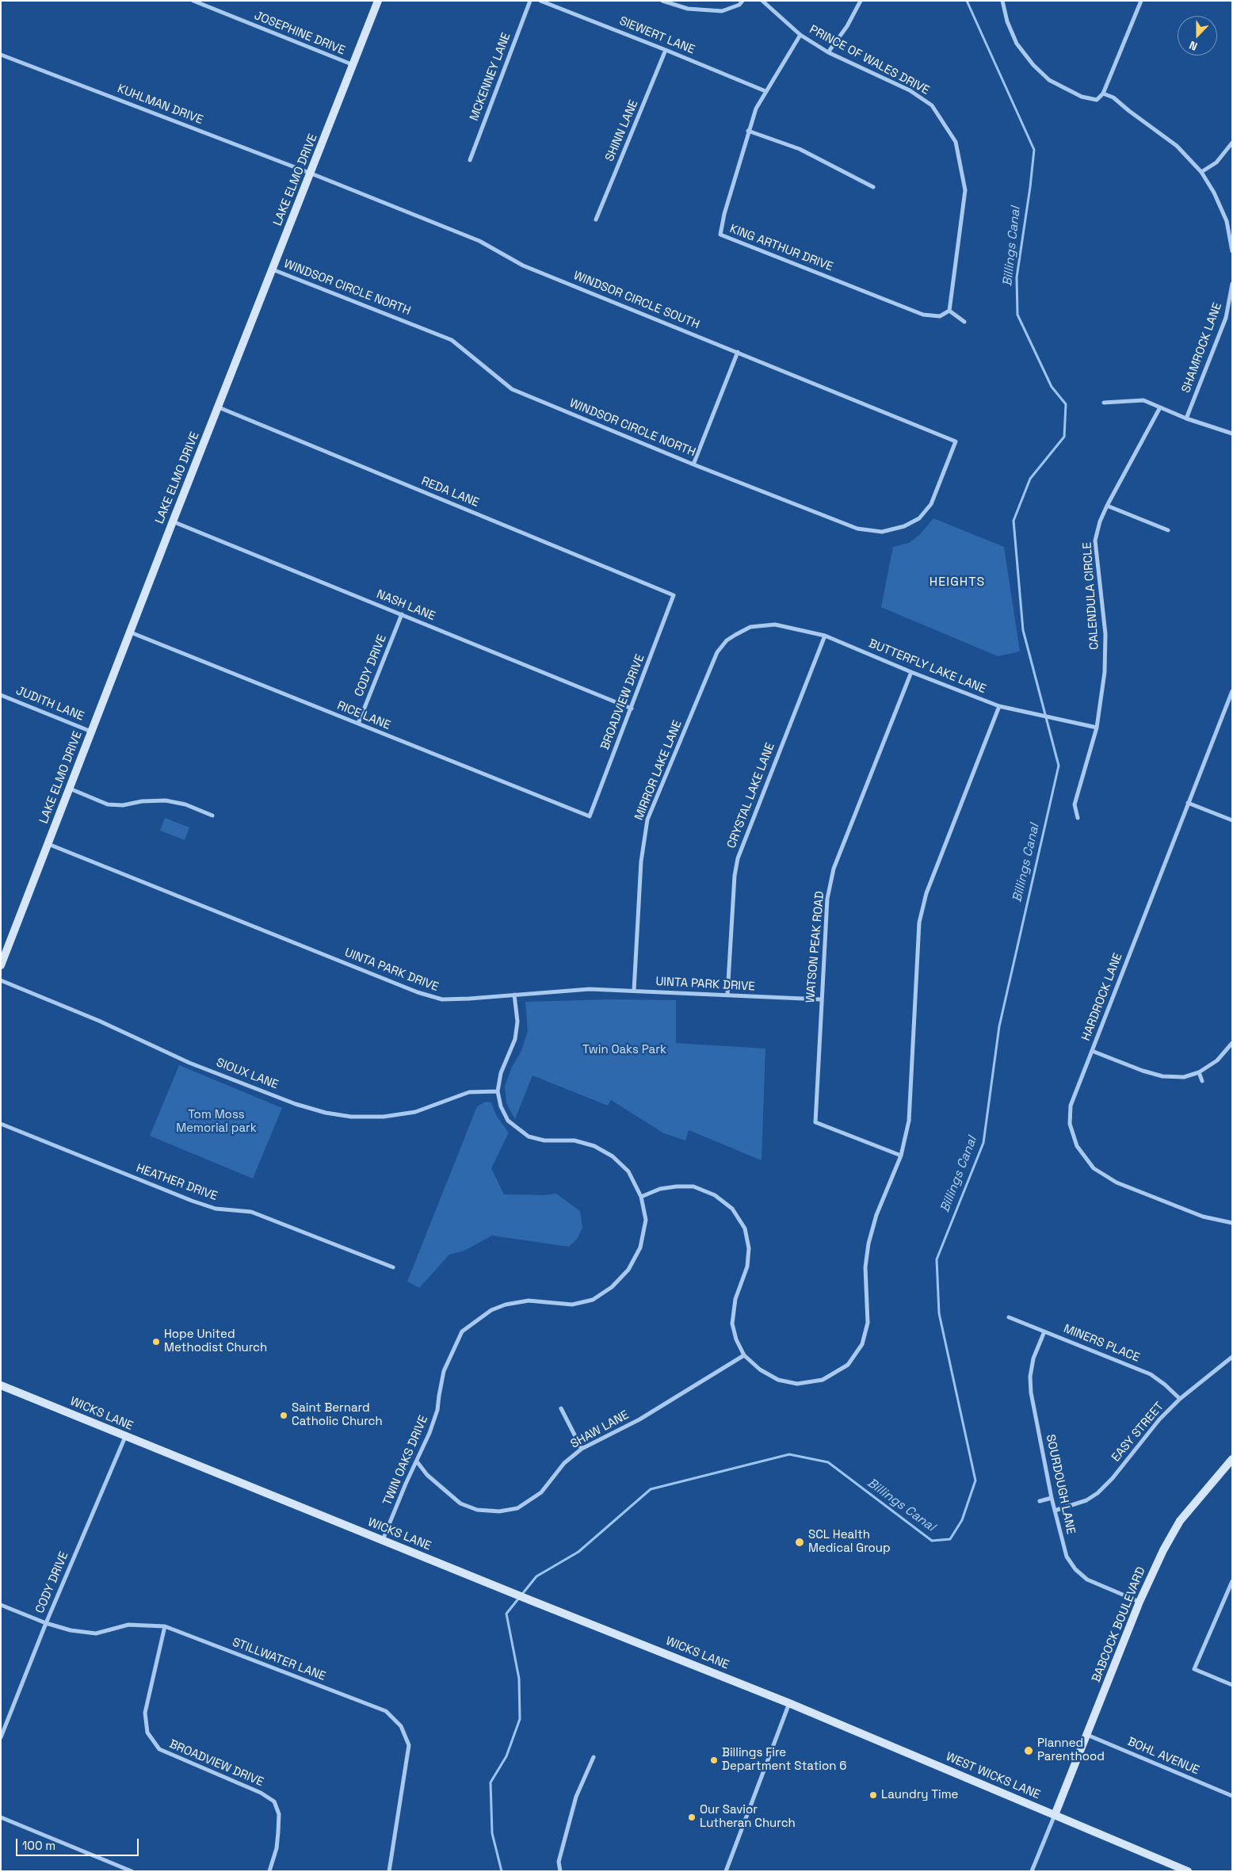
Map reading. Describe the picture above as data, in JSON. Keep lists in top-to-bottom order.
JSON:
{
  "streets": {
    "main road": [
      "LAKE ELMO DRIVE",
      "WICKS LANE",
      "BABCOCK BOULEVARD",
      "WEST WICKS LANE"
    ],
    "street": [
      "JOSEPHINE DRIVE",
      "SIEWERT LANE",
      "PRINCE OF WALES DRIVE",
      "MCKENNEY LANE",
      "KUHLMAN DRIVE",
      "SHINN LANE",
      "KING ARTHUR DRIVE",
      "WINDSOR CIRCLE NORTH",
      "WINDSOR CIRCLE SOUTH",
      "SHAMROCK LANE",
      "REDA LANE",
      "CALENDULA CIRCLE",
      "NASH LANE",
      "CODY DRIVE",
      "BUTTERFLY LAKE LANE",
      "BROADVIEW DRIVE",
      "JUDITH LANE",
      "RICE LANE",
      "MIRROR LAKE LANE",
      "CRYSTAL LAKE LANE",
      "WATSON PEAK ROAD",
      "UINTA PARK DRIVE",
      "HARDROCK LANE",
      "SIOUX LANE",
      "HEATHER DRIVE",
      "MINERS PLACE",
      "SHAW LANE",
      "EASY STREET",
      "TWIN OAKS DRIVE",
      "SOURDOUGH LANE",
      "STILLWATER LANE",
      "BOHL AVENUE"
    ]
  },
  "crossings": [
    ["JOSEPHINE DRIVE", "LAKE ELMO DRIVE"],
    ["SIEWERT LANE", "SHINN LANE"],
    ["SIEWERT LANE", "KING ARTHUR DRIVE"],
    ["PRINCE OF WALES DRIVE", "KING ARTHUR DRIVE"],
    ["KUHLMAN DRIVE", "LAKE ELMO DRIVE"],
    ["KUHLMAN DRIVE", "WINDSOR CIRCLE SOUTH"],
    ["LAKE ELMO DRIVE", "WINDSOR CIRCLE NORTH"],
    ["LAKE ELMO DRIVE", "WINDSOR CIRCLE SOUTH"],
    ["LAKE ELMO DRIVE", "REDA LANE"],
    ["LAKE ELMO DRIVE", "NASH LANE"],
    ["LAKE ELMO DRIVE", "JUDITH LANE"],
    ["LAKE ELMO DRIVE", "RICE LANE"],
    ["LAKE ELMO DRIVE", "UINTA PARK DRIVE"],
    ["WINDSOR CIRCLE NORTH", "WINDSOR CIRCLE SOUTH"],
    ["REDA LANE", "BROADVIEW DRIVE"],
    ["CALENDULA CIRCLE", "BUTTERFLY LAKE LANE"],
    ["NASH LANE", "CODY DRIVE"],
    ["NASH LANE", "BROADVIEW DRIVE"],
    ["CODY DRIVE", "RICE LANE"],
    ["CODY DRIVE", "WICKS LANE"],
    ["CODY DRIVE", "STILLWATER LANE"],
    ["BUTTERFLY LAKE LANE", "MIRROR LAKE LANE"],
    ["BUTTERFLY LAKE LANE", "CRYSTAL LAKE LANE"],
    ["BUTTERFLY LAKE LANE", "WATSON PEAK ROAD"],
    ["BROADVIEW DRIVE", "RICE LANE"],
    ["BROADVIEW DRIVE", "STILLWATER LANE"],
    ["MIRROR LAKE LANE", "UINTA PARK DRIVE"],
    ["CRYSTAL LAKE LANE", "UINTA PARK DRIVE"],
    ["WATSON PEAK ROAD", "UINTA PARK DRIVE"],
    ["UINTA PARK DRIVE", "TWIN OAKS DRIVE"],
    ["SIOUX LANE", "TWIN OAKS DRIVE"],
    ["MINERS PLACE", "EASY STREET"],
    ["MINERS PLACE", "SOURDOUGH LANE"],
    ["WICKS LANE", "TWIN OAKS DRIVE"],
    ["WICKS LANE", "WEST WICKS LANE"],
    ["SHAW LANE", "TWIN OAKS DRIVE"],
    ["EASY STREET", "SOURDOUGH LANE"],
    ["SOURDOUGH LANE", "BABCOCK BOULEVARD"],
    ["BABCOCK BOULEVARD", "BOHL AVENUE"],
    ["BABCOCK BOULEVARD", "WEST WICKS LANE"]
  ],
  "districts": ["HEIGHTS"],
  "water": ["Billings Canal"],
  "parks": ["Twin Oaks Park", "Tom Moss Memorial park"],
  "places": [
    "Hope United Methodist Church",
    "Saint Bernard Catholic Church",
    "SCL Health Medical Group",
    "Planned Parenthood",
    "Billings Fire Department Station 6",
    "Laundry Time",
    "Our Savior Lutheran Church"
  ],
  "scale_bar": "100 m",
  "north": "bottom"
}
